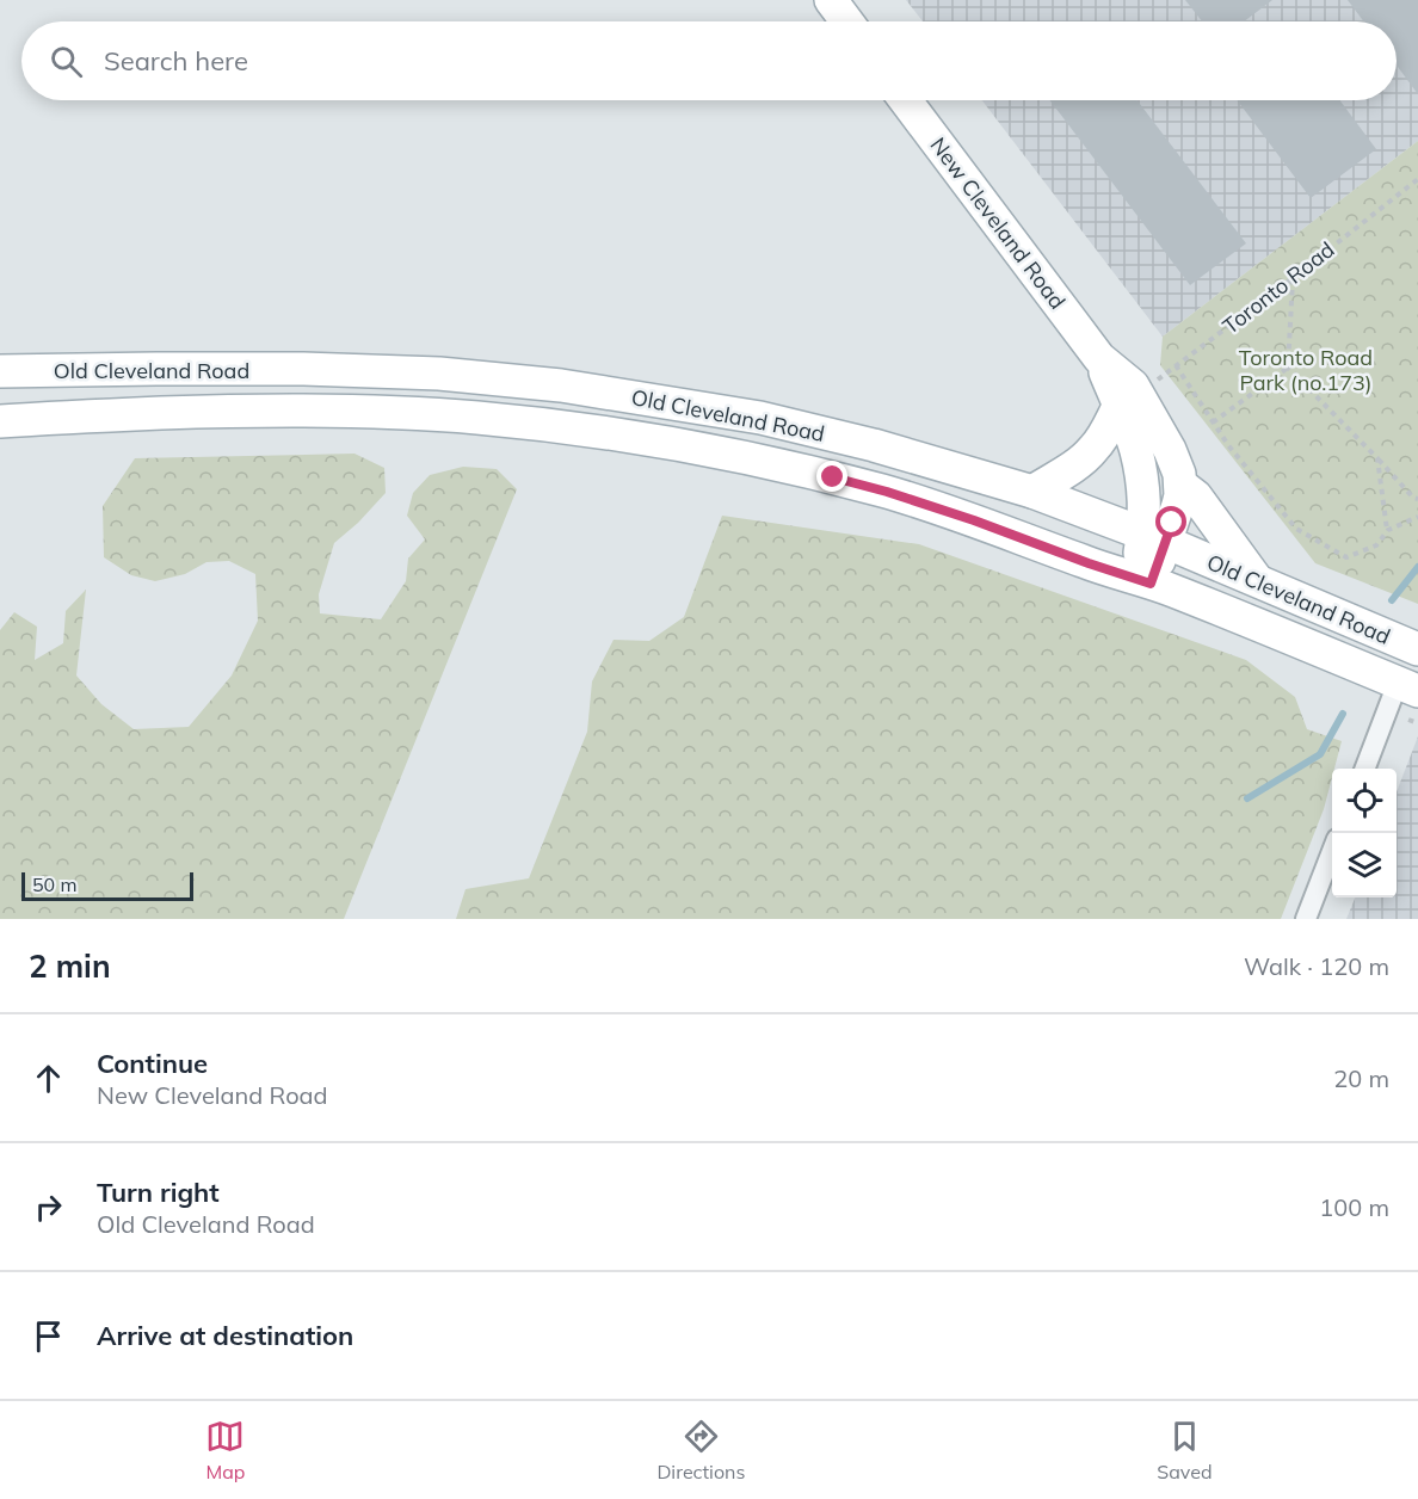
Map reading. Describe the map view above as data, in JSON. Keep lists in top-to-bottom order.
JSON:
{
  "streets": {
    "main road": ["New Cleveland Road", "Old Cleveland Road"],
    "path": ["Toronto Road"]
  },
  "crossings": [
    ["New Cleveland Road", "Toronto Road"],
    ["New Cleveland Road", "Old Cleveland Road"]
  ],
  "parks": ["Toronto Road Park (no.173)"],
  "scale_bar": "50 m",
  "page": {
    "search": "Search here",
    "scale": "50 m",
    "heading": ["2 min", "Walk · 120 m"],
    "list": [
      ["Continue", "New Cleveland Road", "20 m"],
      ["Turn right", "Old Cleveland Road", "100 m"],
      "Arrive at destination"
    ],
    "nav": ["Map", "Directions", "Saved"]
  }
}
